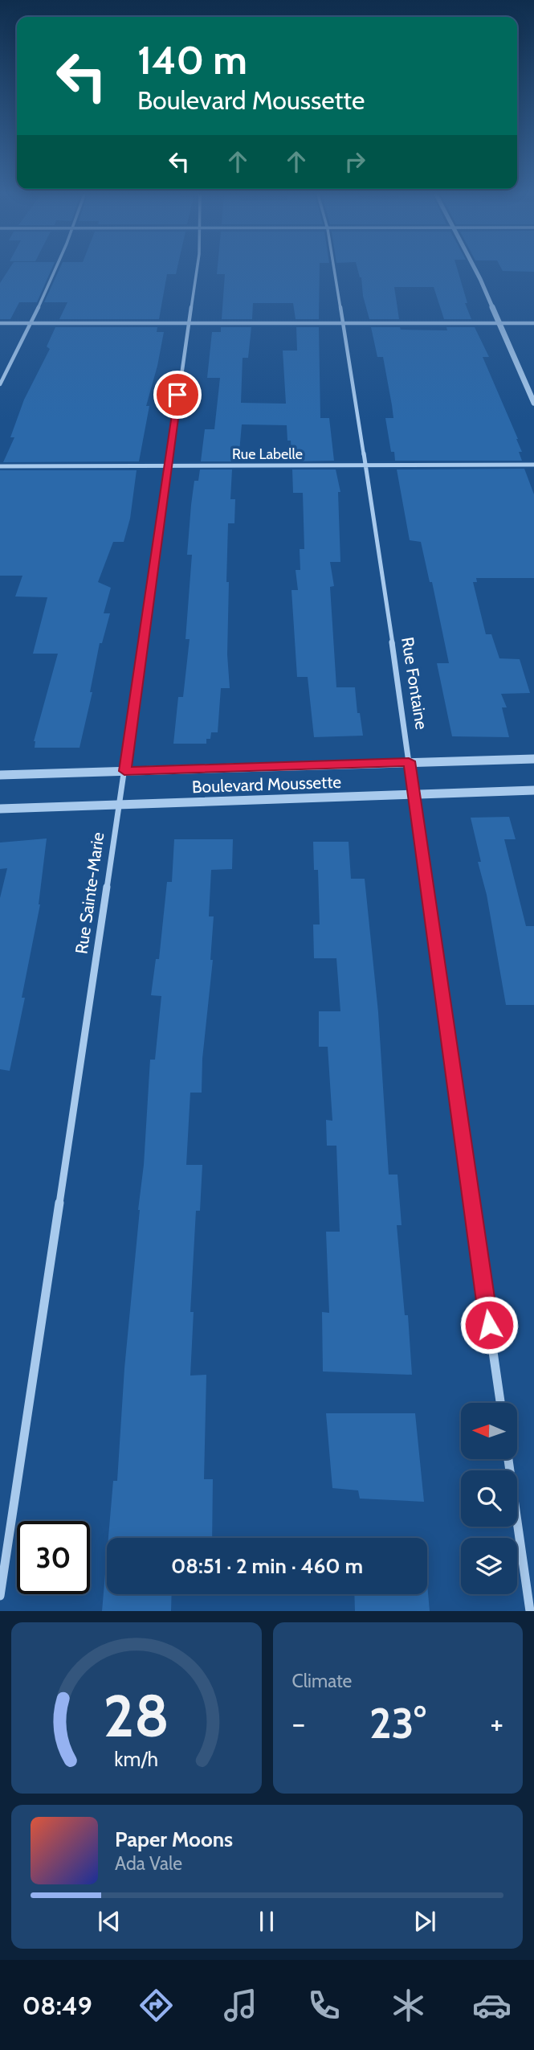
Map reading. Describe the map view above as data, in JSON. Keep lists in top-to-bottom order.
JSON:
{
  "streets": {
    "street": [
      "Rue Labelle",
      "Rue Fontaine",
      "Boulevard Moussette",
      "Rue Sainte-Marie"
    ]
  },
  "crossings": [
    ["Rue Labelle", "Rue Fontaine"],
    ["Rue Labelle", "Rue Sainte-Marie"],
    ["Rue Fontaine", "Boulevard Moussette"],
    ["Boulevard Moussette", "Rue Sainte-Marie"]
  ],
  "north": "left",
  "page": {
    "turn": ["140 m", "Boulevard Moussette"],
    "limit": "30",
    "trip": "08:51 · 2 min · 460 m",
    "tile": "Climate",
    "heat": ["−", "23°", "+"],
    "song": ["Paper Moons", "Ada Vale"],
    "tabs": "08:49",
    "gauge": ["28", "km/h"]
  }
}
